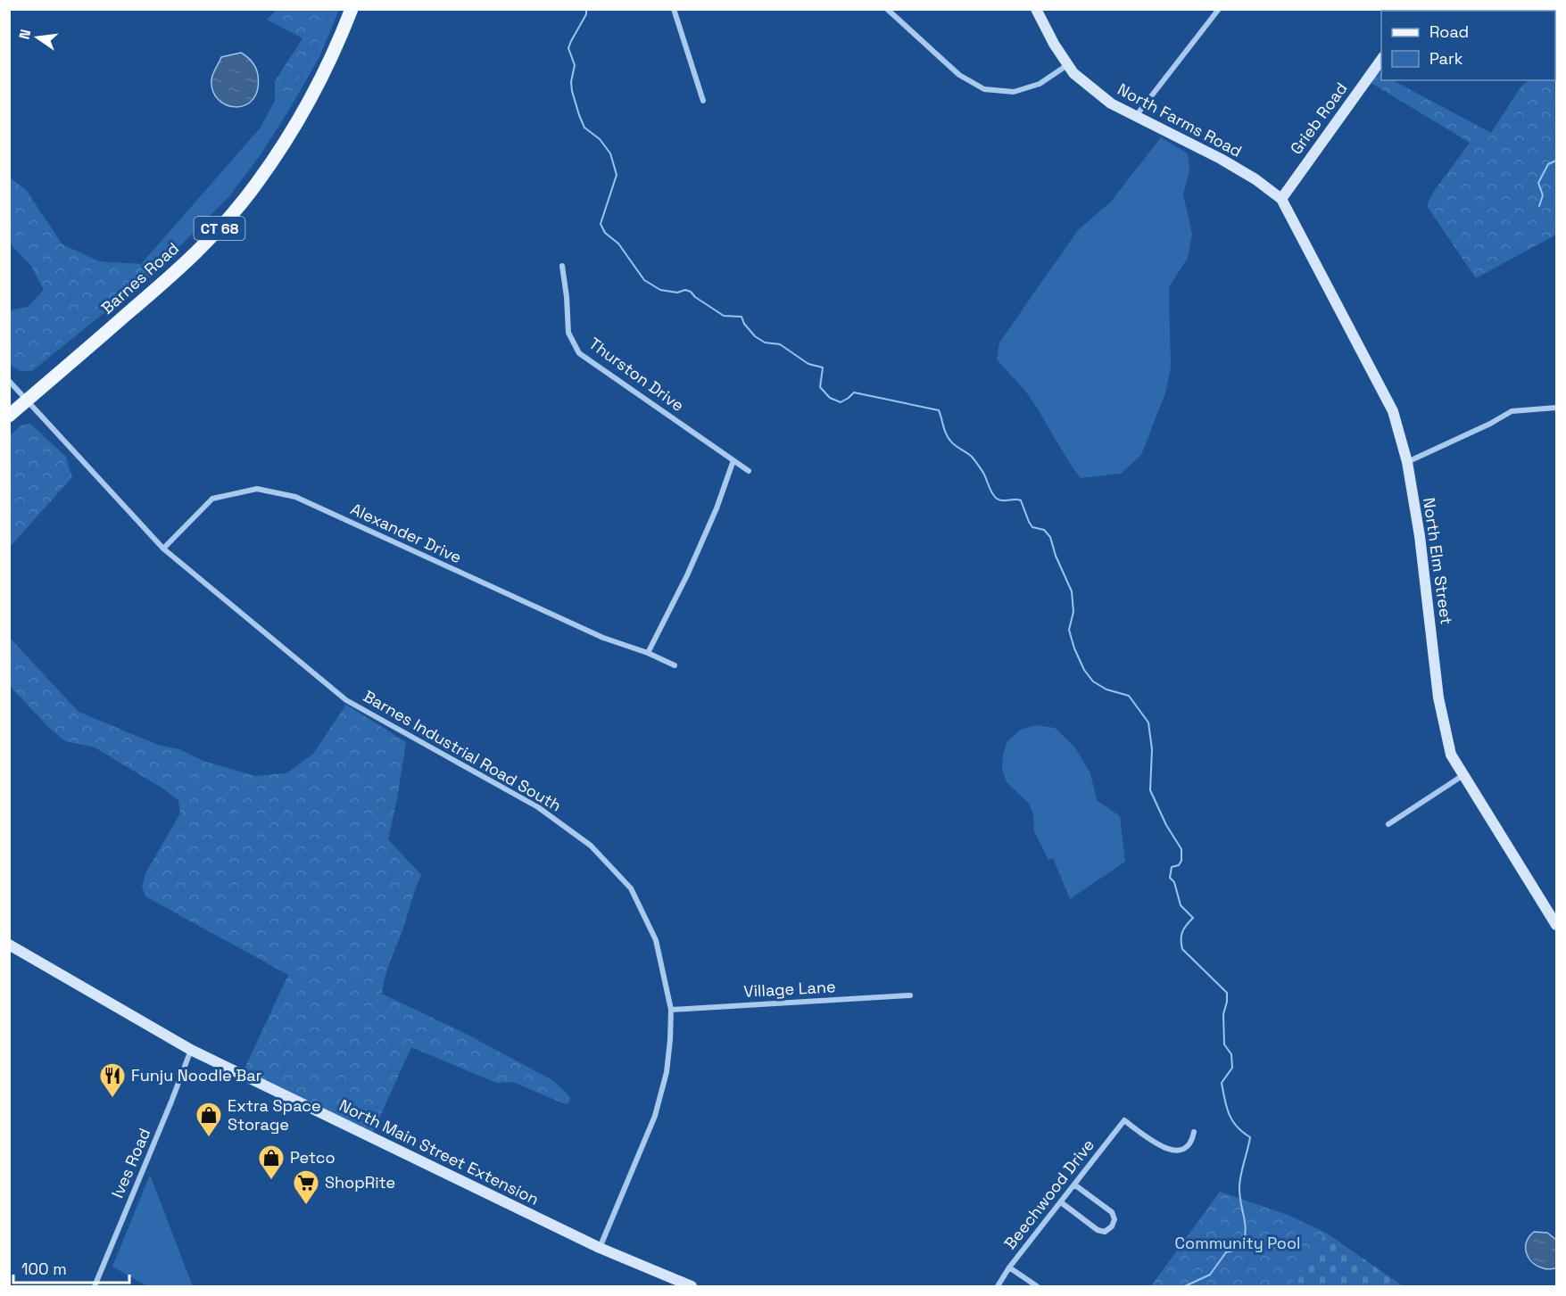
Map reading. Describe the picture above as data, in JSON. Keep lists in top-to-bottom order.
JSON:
{
  "streets": {
    "main road": [
      "Grieb Road",
      "North Farms Road",
      "CT 68",
      "Barnes Road",
      "North Elm Street",
      "North Main Street Extension"
    ],
    "street": [
      "Thurston Drive",
      "Alexander Drive",
      "Barnes Industrial Road South",
      "Village Lane",
      "Ives Road",
      "Beechwood Drive"
    ]
  },
  "crossings": [
    ["Grieb Road", "North Farms Road"],
    ["Grieb Road", "North Elm Street"],
    ["North Farms Road", "North Elm Street"],
    ["Barnes Road", "Barnes Industrial Road South"],
    ["Alexander Drive", "Barnes Industrial Road South"],
    ["Barnes Industrial Road South", "Village Lane"],
    ["Barnes Industrial Road South", "North Main Street Extension"],
    ["North Main Street Extension", "Ives Road"]
  ],
  "parks": ["Community Pool"],
  "places": {
    "restaurant": ["Funju Noodle Bar"],
    "shop": ["Extra Space Storage", "Petco"],
    "supermarket": ["ShopRite"]
  },
  "legend": ["Road", "Park"],
  "scale_bar": "100 m",
  "north": "left"
}
